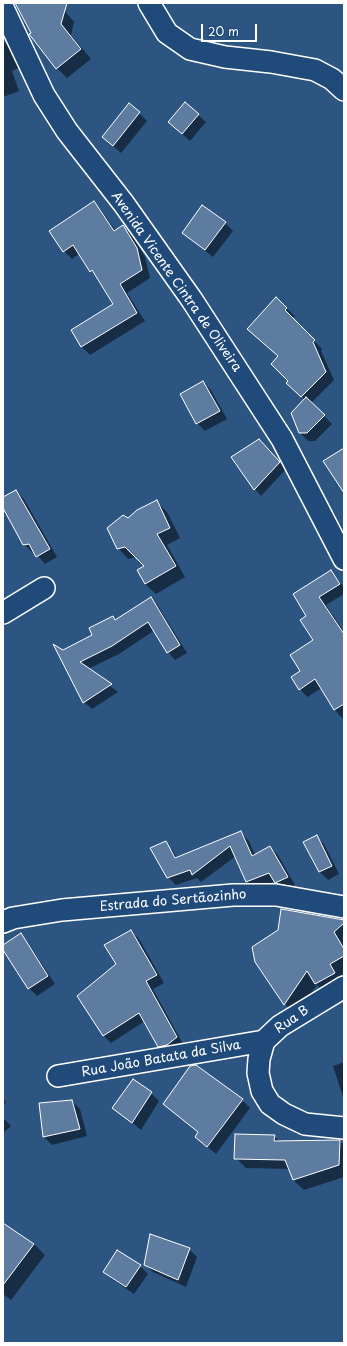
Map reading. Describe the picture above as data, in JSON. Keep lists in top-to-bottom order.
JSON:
{
  "streets": {
    "street": [
      "Avenida Vicente Cintra de Oliveira",
      "Estrada do Sertãozinho",
      "Rua B",
      "Rua João Batata da Silva"
    ]
  },
  "crossings": [
    ["Rua B", "Rua João Batata da Silva"]
  ],
  "scale_bar": "20 m"
}
